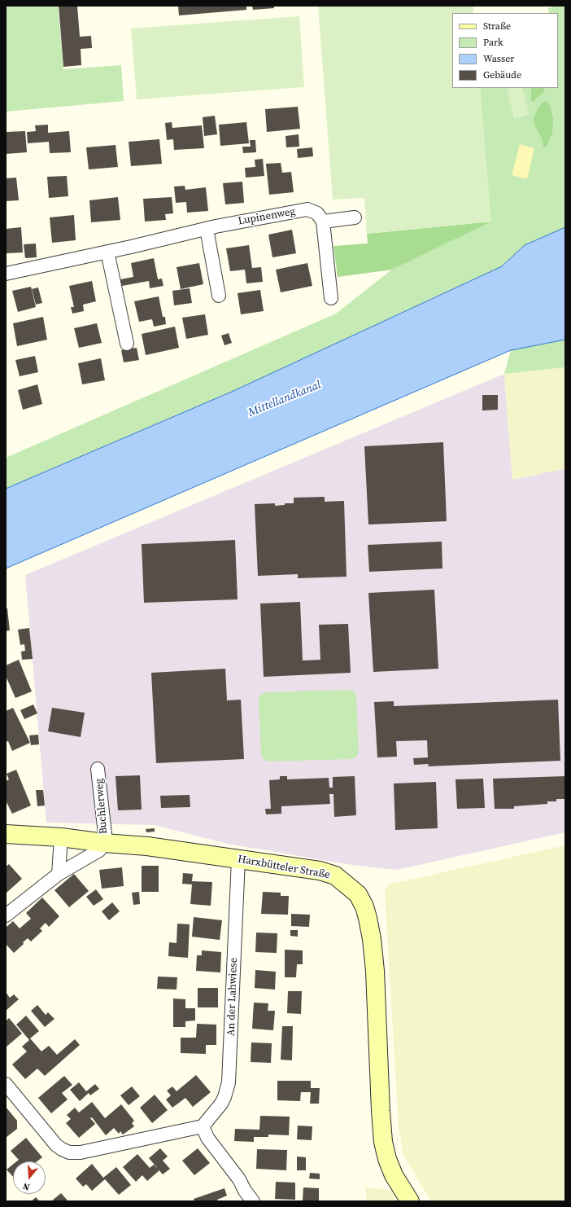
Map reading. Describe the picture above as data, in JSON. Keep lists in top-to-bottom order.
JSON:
{
  "streets": {
    "street": [
      "Lupinenweg",
      "Buchlerweg",
      "Harxbütteler Straße",
      "An der Lahwiese"
    ]
  },
  "crossings": [
    ["Buchlerweg", "Harxbütteler Straße"],
    ["Harxbütteler Straße", "An der Lahwiese"]
  ],
  "water": ["Mittellandkanal"],
  "legend": [
    "Straße",
    "Park",
    "Wasser",
    "Gebäude"
  ],
  "north": "bottom"
}
